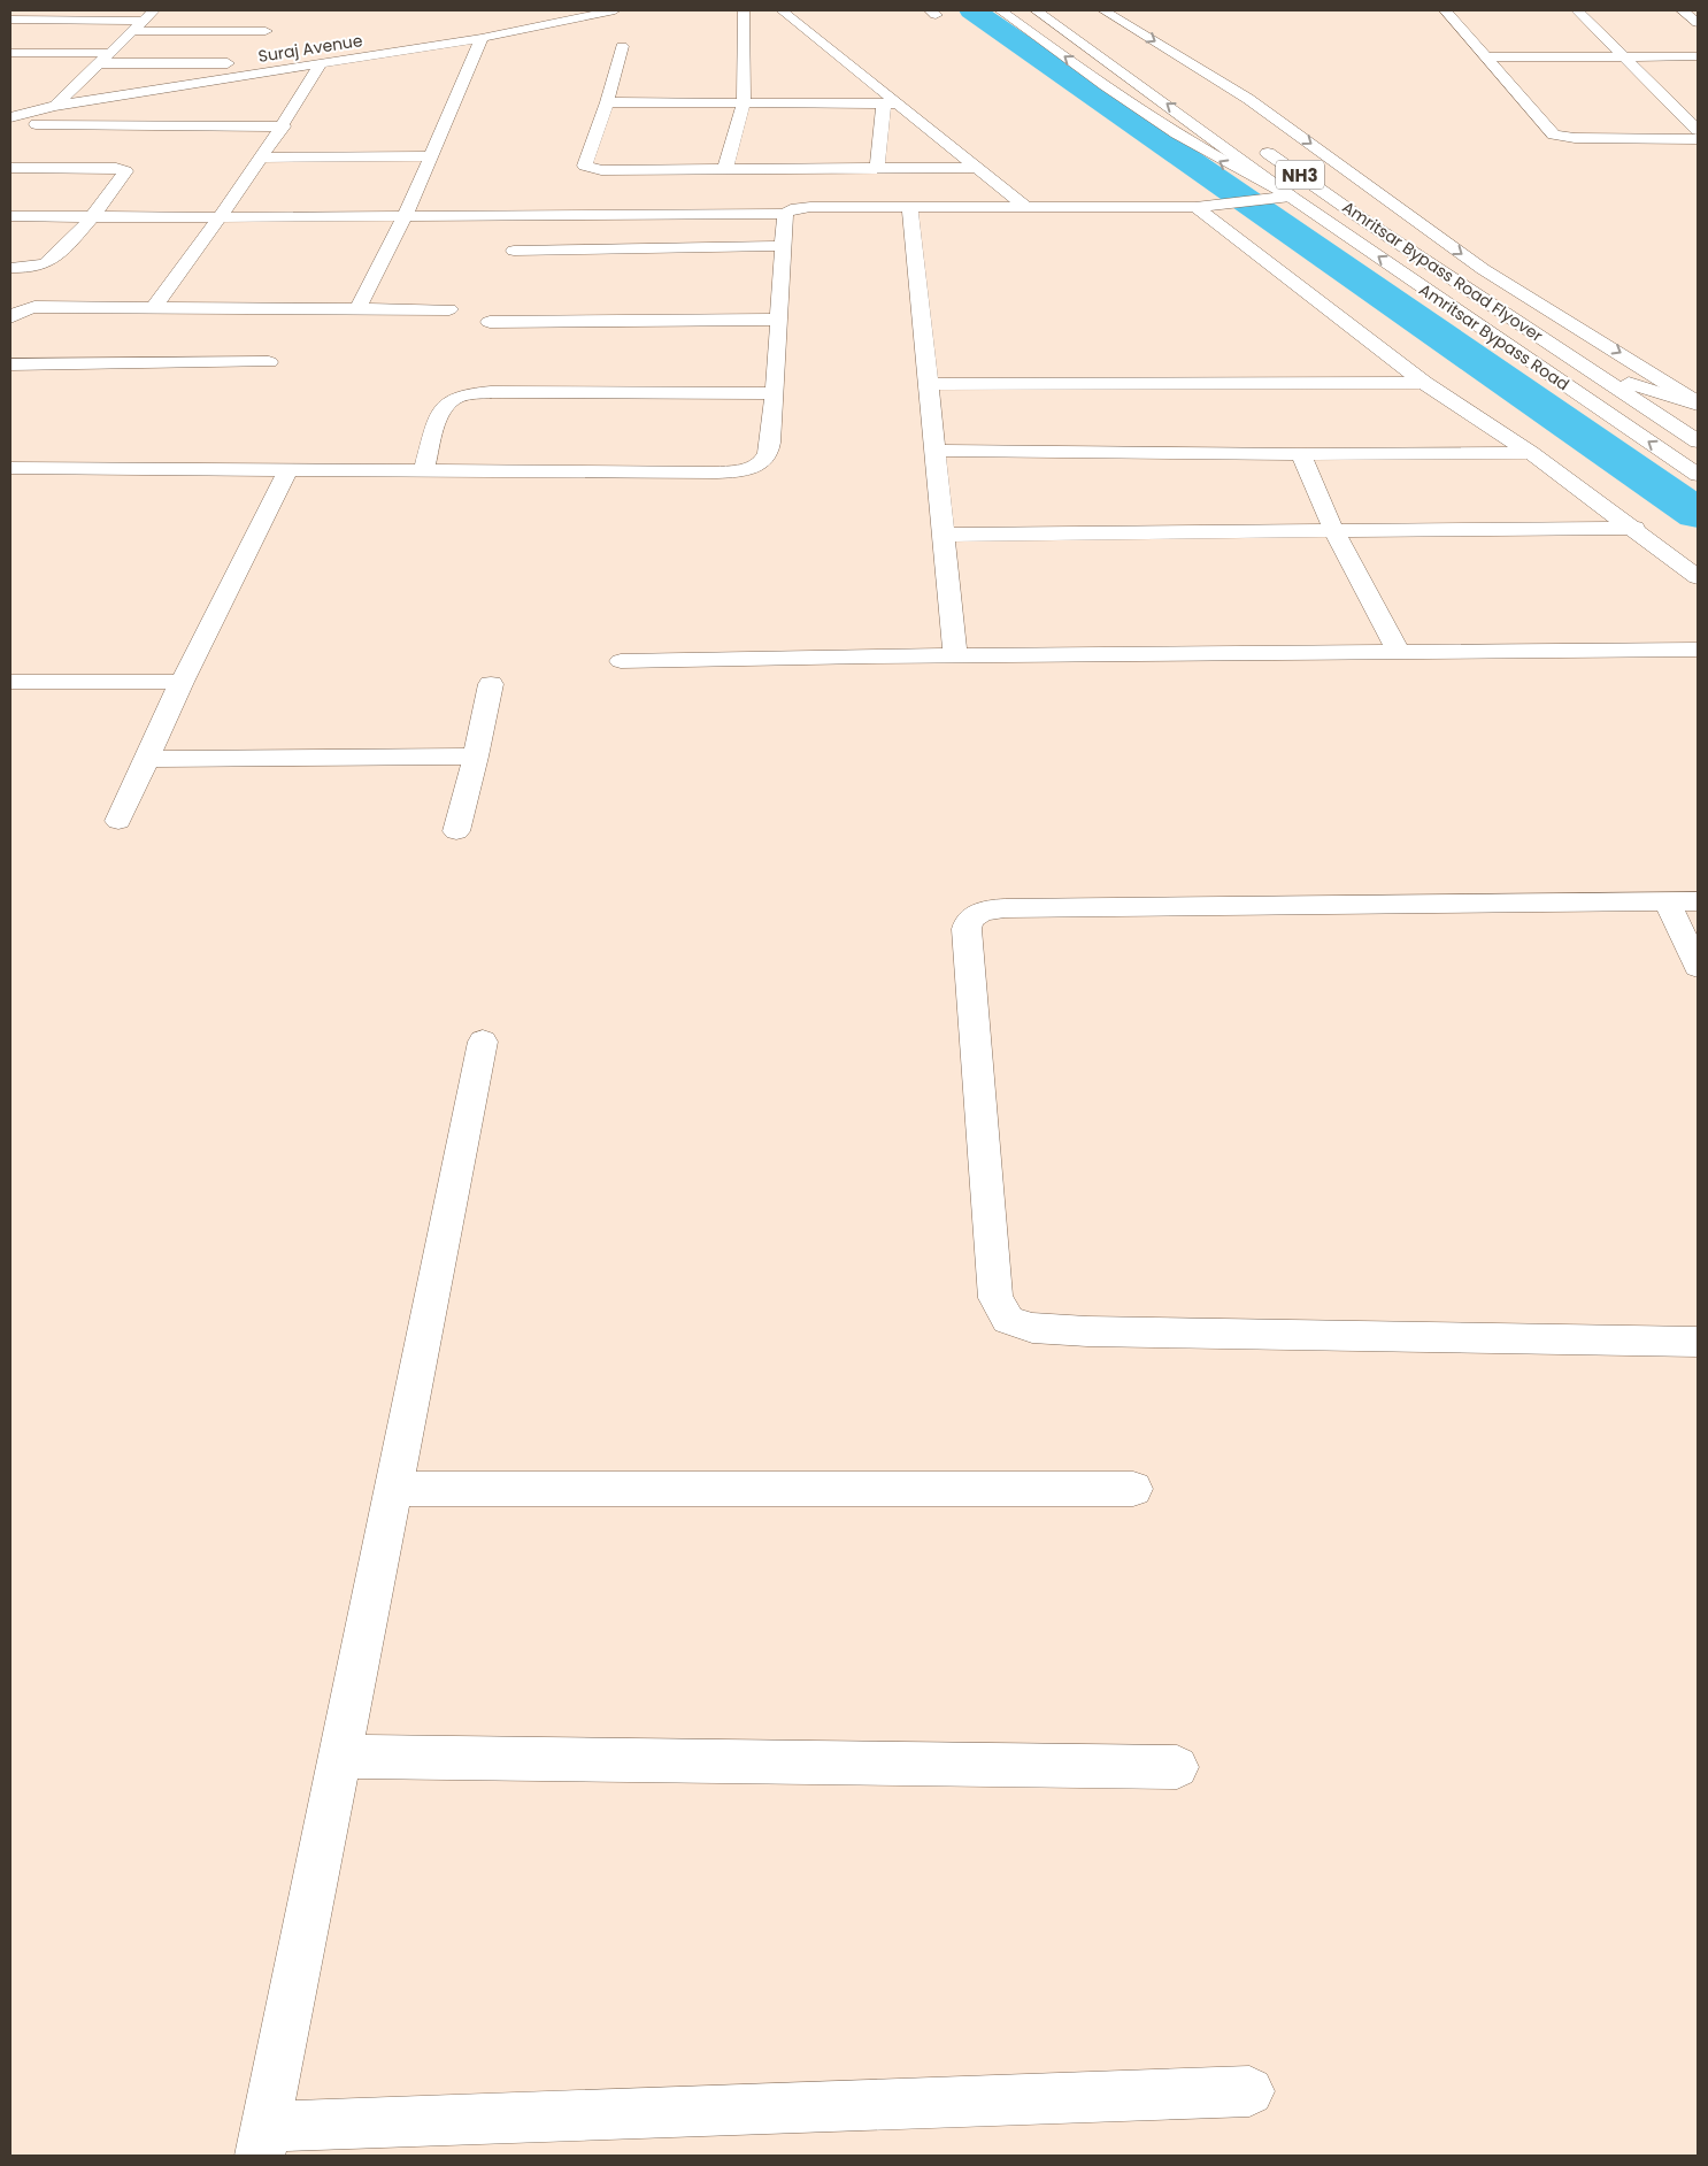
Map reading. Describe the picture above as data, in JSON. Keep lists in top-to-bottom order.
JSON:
{
  "streets": {
    "main road": [
      "Suraj Avenue",
      "NH3",
      "Amritsar Bypass Road Flyover",
      "Amritsar Bypass Road"
    ]
  },
  "crossings": [
    ["NH3", "Amritsar Bypass Road"],
    ["Amritsar Bypass Road Flyover", "Amritsar Bypass Road"]
  ]
}
